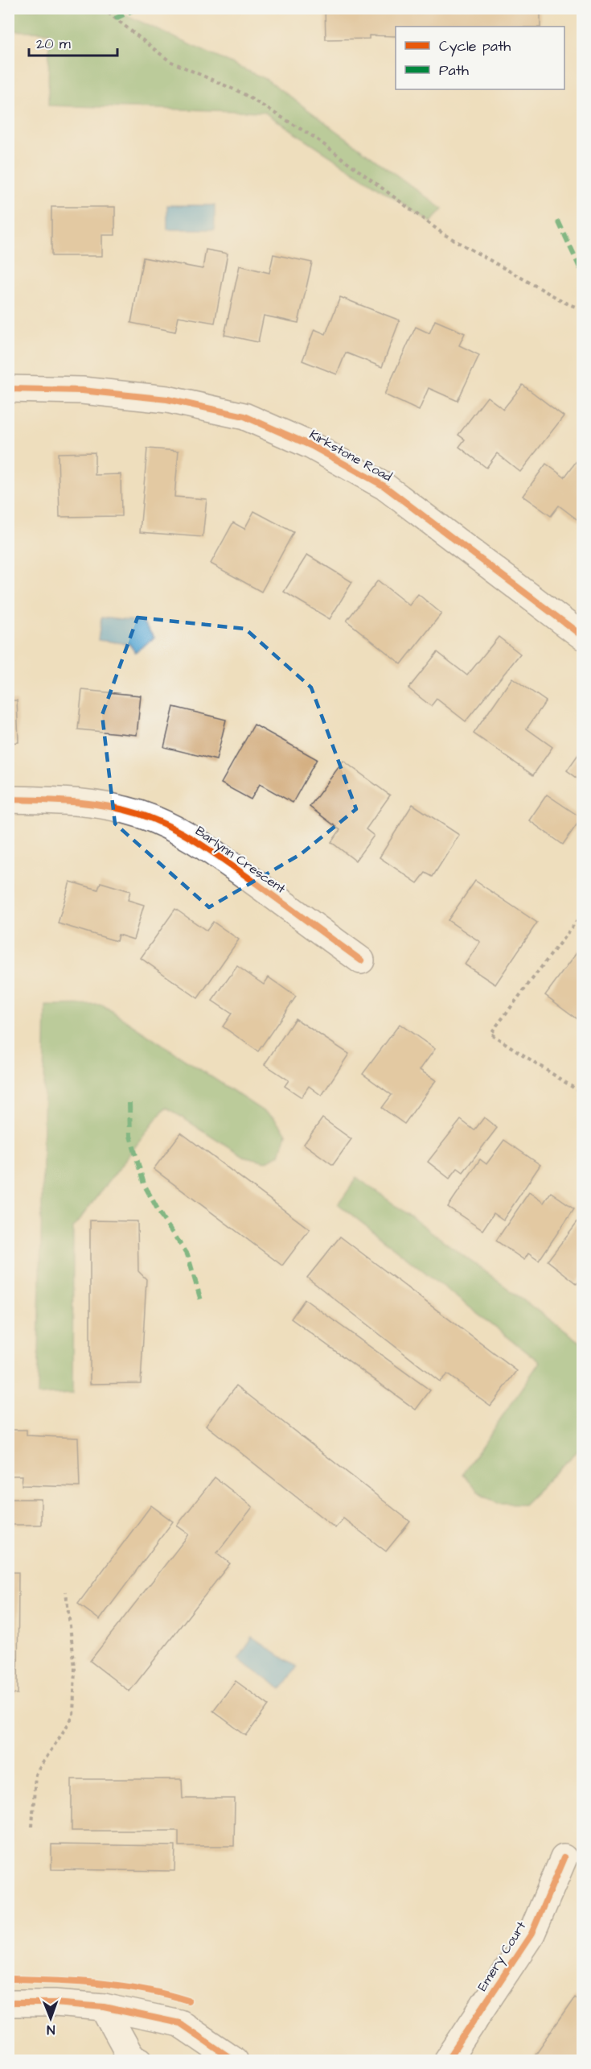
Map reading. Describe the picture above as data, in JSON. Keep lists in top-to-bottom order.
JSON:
{
  "streets": {
    "street": ["Kirkstone Road", "Barlynn Crescent", "Emery Court"]
  },
  "legend": ["Cycle path", "Path"],
  "scale_bar": "20 m",
  "north": "bottom"
}
